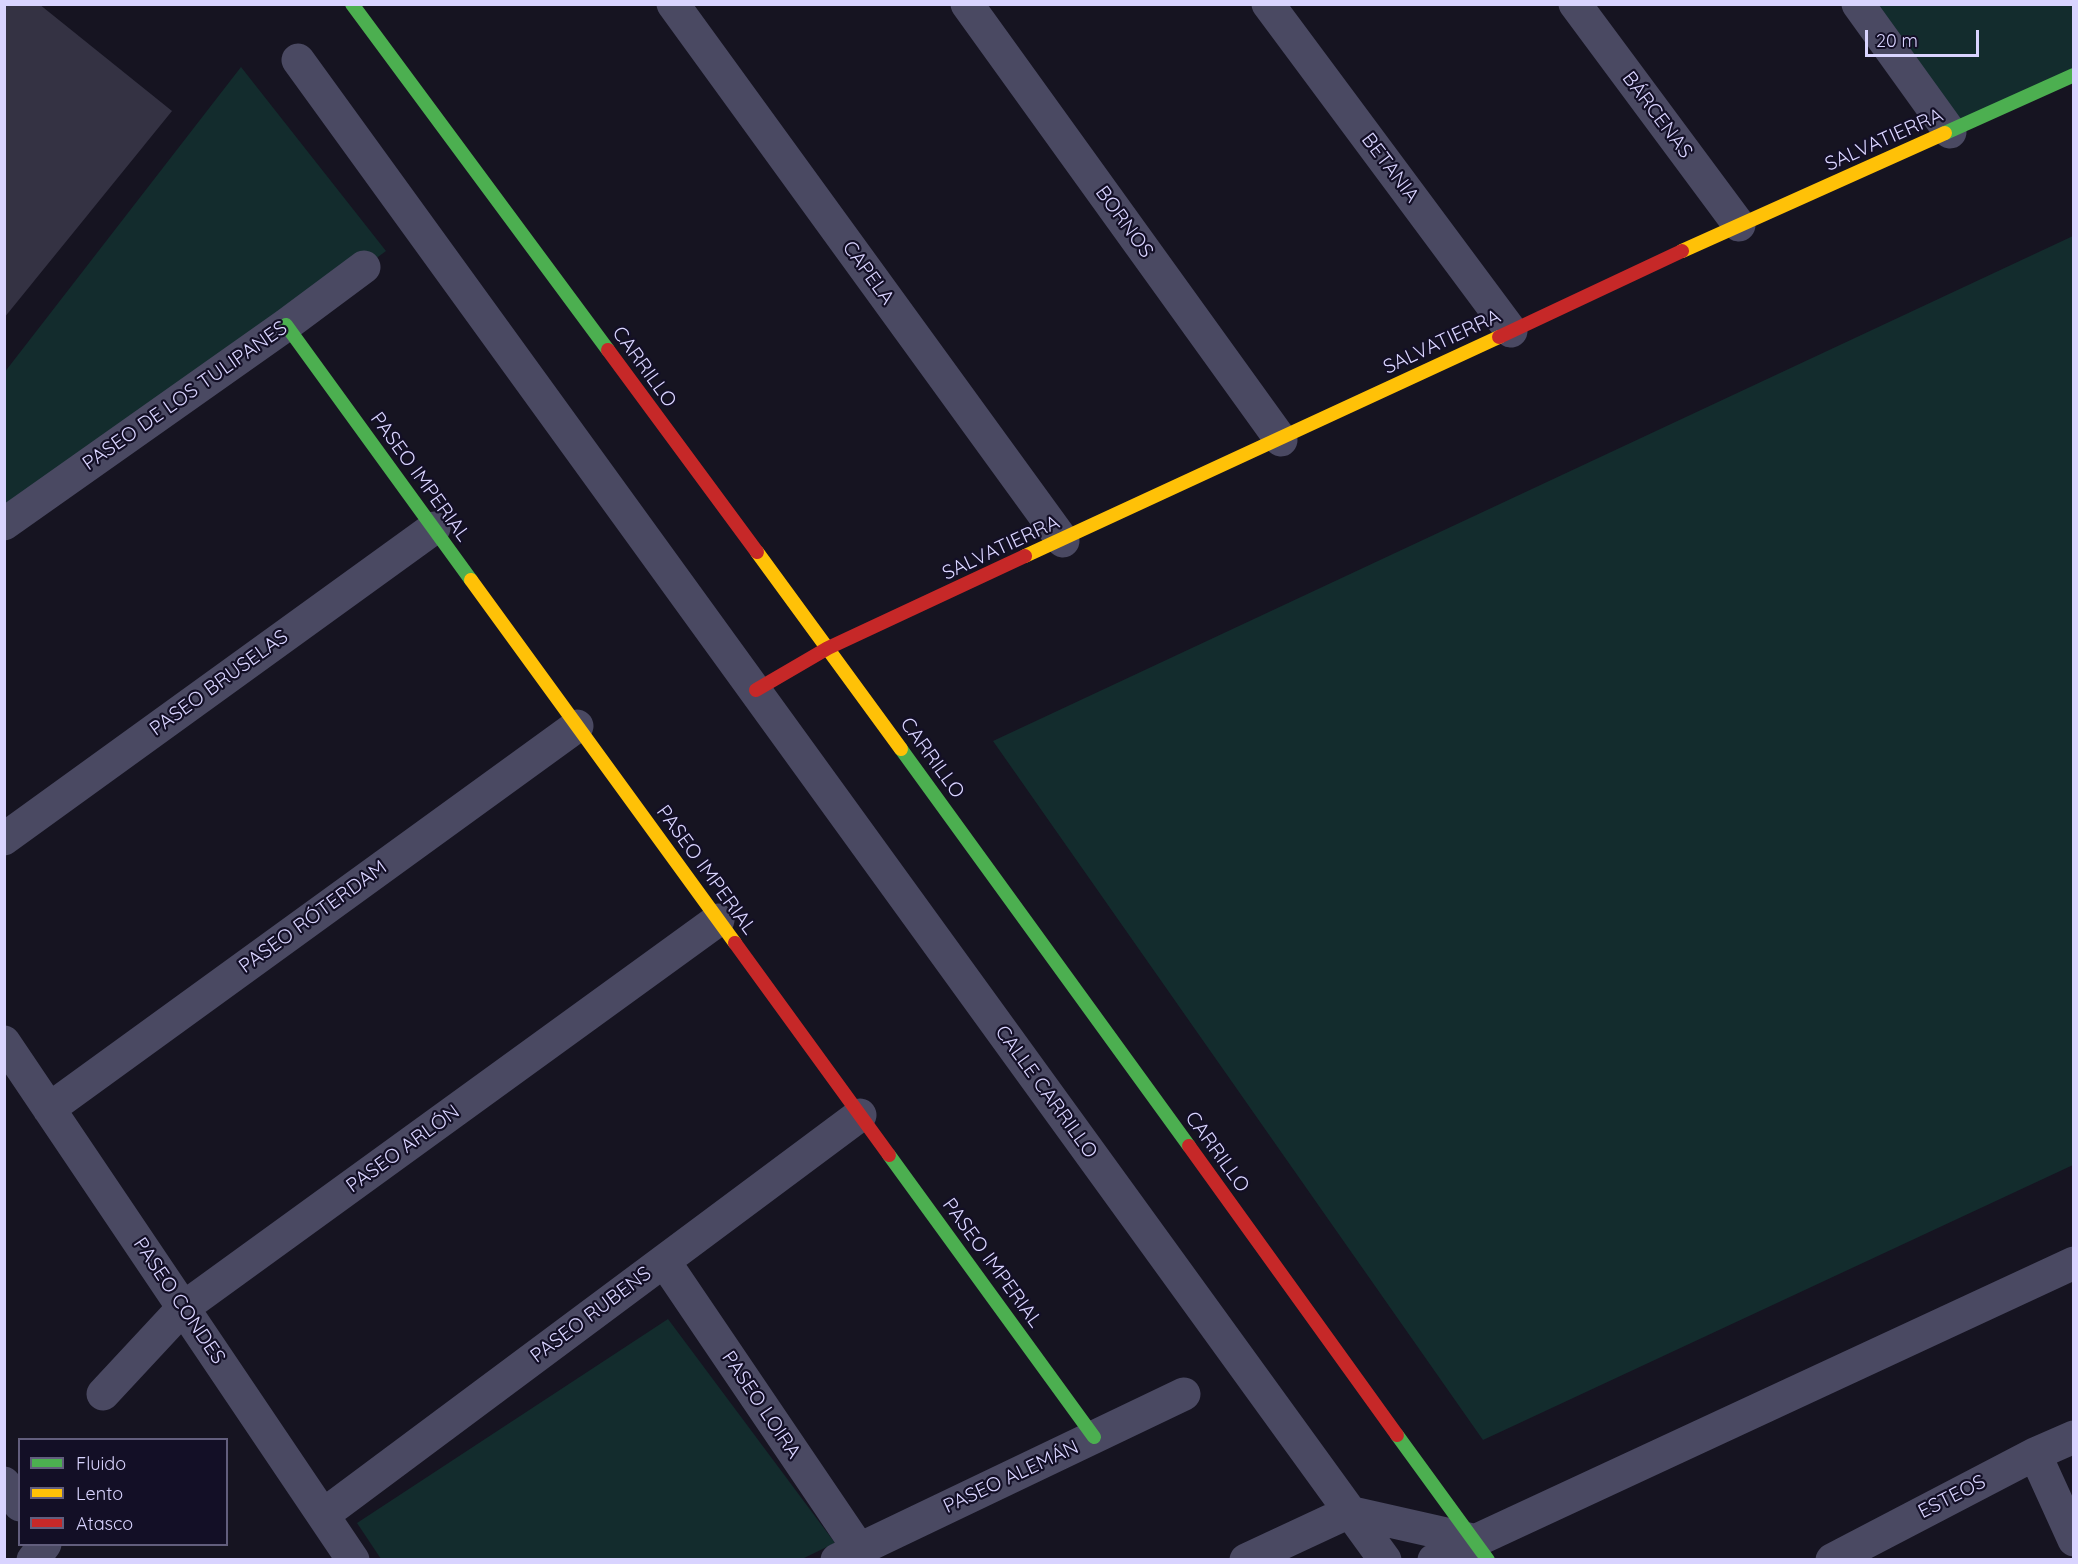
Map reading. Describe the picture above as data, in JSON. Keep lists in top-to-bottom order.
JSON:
{
  "streets": {
    "street": [
      "BÁRCENAS",
      "SALVATIERRA",
      "BETANIA",
      "BORNOS",
      "CAPELA",
      "CARRILLO",
      "PASEO DE LOS TULIPANES",
      "PASEO IMPERIAL",
      "PASEO BRUSELAS",
      "PASEO RÓTERDAM",
      "CALLE CARRILLO",
      "PASEO ARLÓN",
      "PASEO CONDES",
      "PASEO RUBENS",
      "PASEO LOIRA",
      "PASEO ALEMÁN",
      "ESTEOS"
    ]
  },
  "crossings": [
    ["BÁRCENAS", "SALVATIERRA"],
    ["SALVATIERRA", "BETANIA"],
    ["SALVATIERRA", "BORNOS"],
    ["SALVATIERRA", "CAPELA"],
    ["SALVATIERRA", "CARRILLO"],
    ["PASEO DE LOS TULIPANES", "PASEO IMPERIAL"],
    ["PASEO IMPERIAL", "PASEO BRUSELAS"],
    ["PASEO IMPERIAL", "PASEO RÓTERDAM"],
    ["PASEO IMPERIAL", "PASEO ARLÓN"],
    ["PASEO IMPERIAL", "PASEO RUBENS"],
    ["PASEO IMPERIAL", "PASEO ALEMÁN"],
    ["PASEO RÓTERDAM", "PASEO CONDES"],
    ["PASEO ARLÓN", "PASEO CONDES"],
    ["PASEO CONDES", "PASEO RUBENS"],
    ["PASEO RUBENS", "PASEO LOIRA"],
    ["PASEO LOIRA", "PASEO ALEMÁN"]
  ],
  "legend": ["Fluido", "Lento", "Atasco"],
  "scale_bar": "20 m"
}
